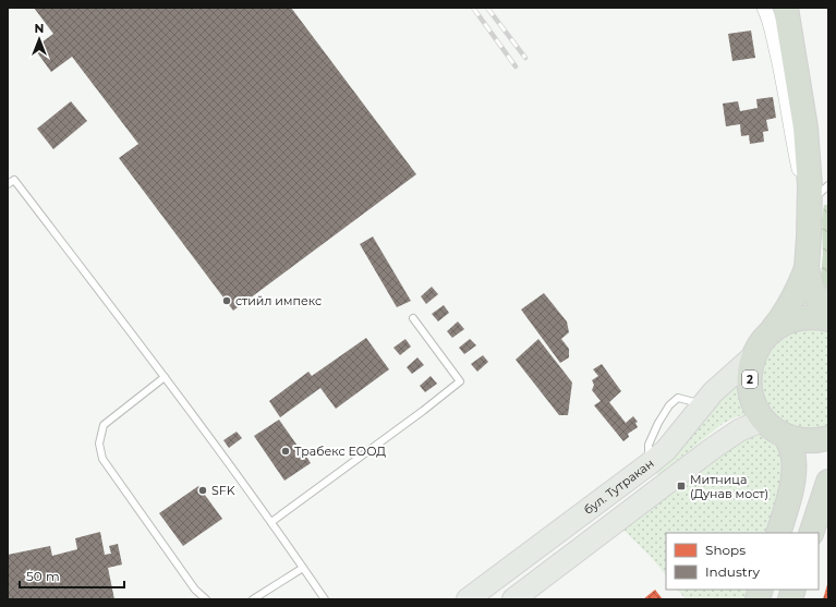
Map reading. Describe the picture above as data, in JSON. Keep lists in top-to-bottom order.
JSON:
{
  "streets": {
    "highway": ["2"],
    "main road": ["бул. Тутракан"]
  },
  "crossings": [
    ["2", "бул. Тутракан"]
  ],
  "places": {
    "other": ["стийл импекс", "Трабекс ЕООД", "SFK"],
    "transit": ["Митница (Дунав мост)"]
  },
  "legend": ["Shops", "Industry"],
  "scale_bar": "50 m",
  "north": "top"
}
